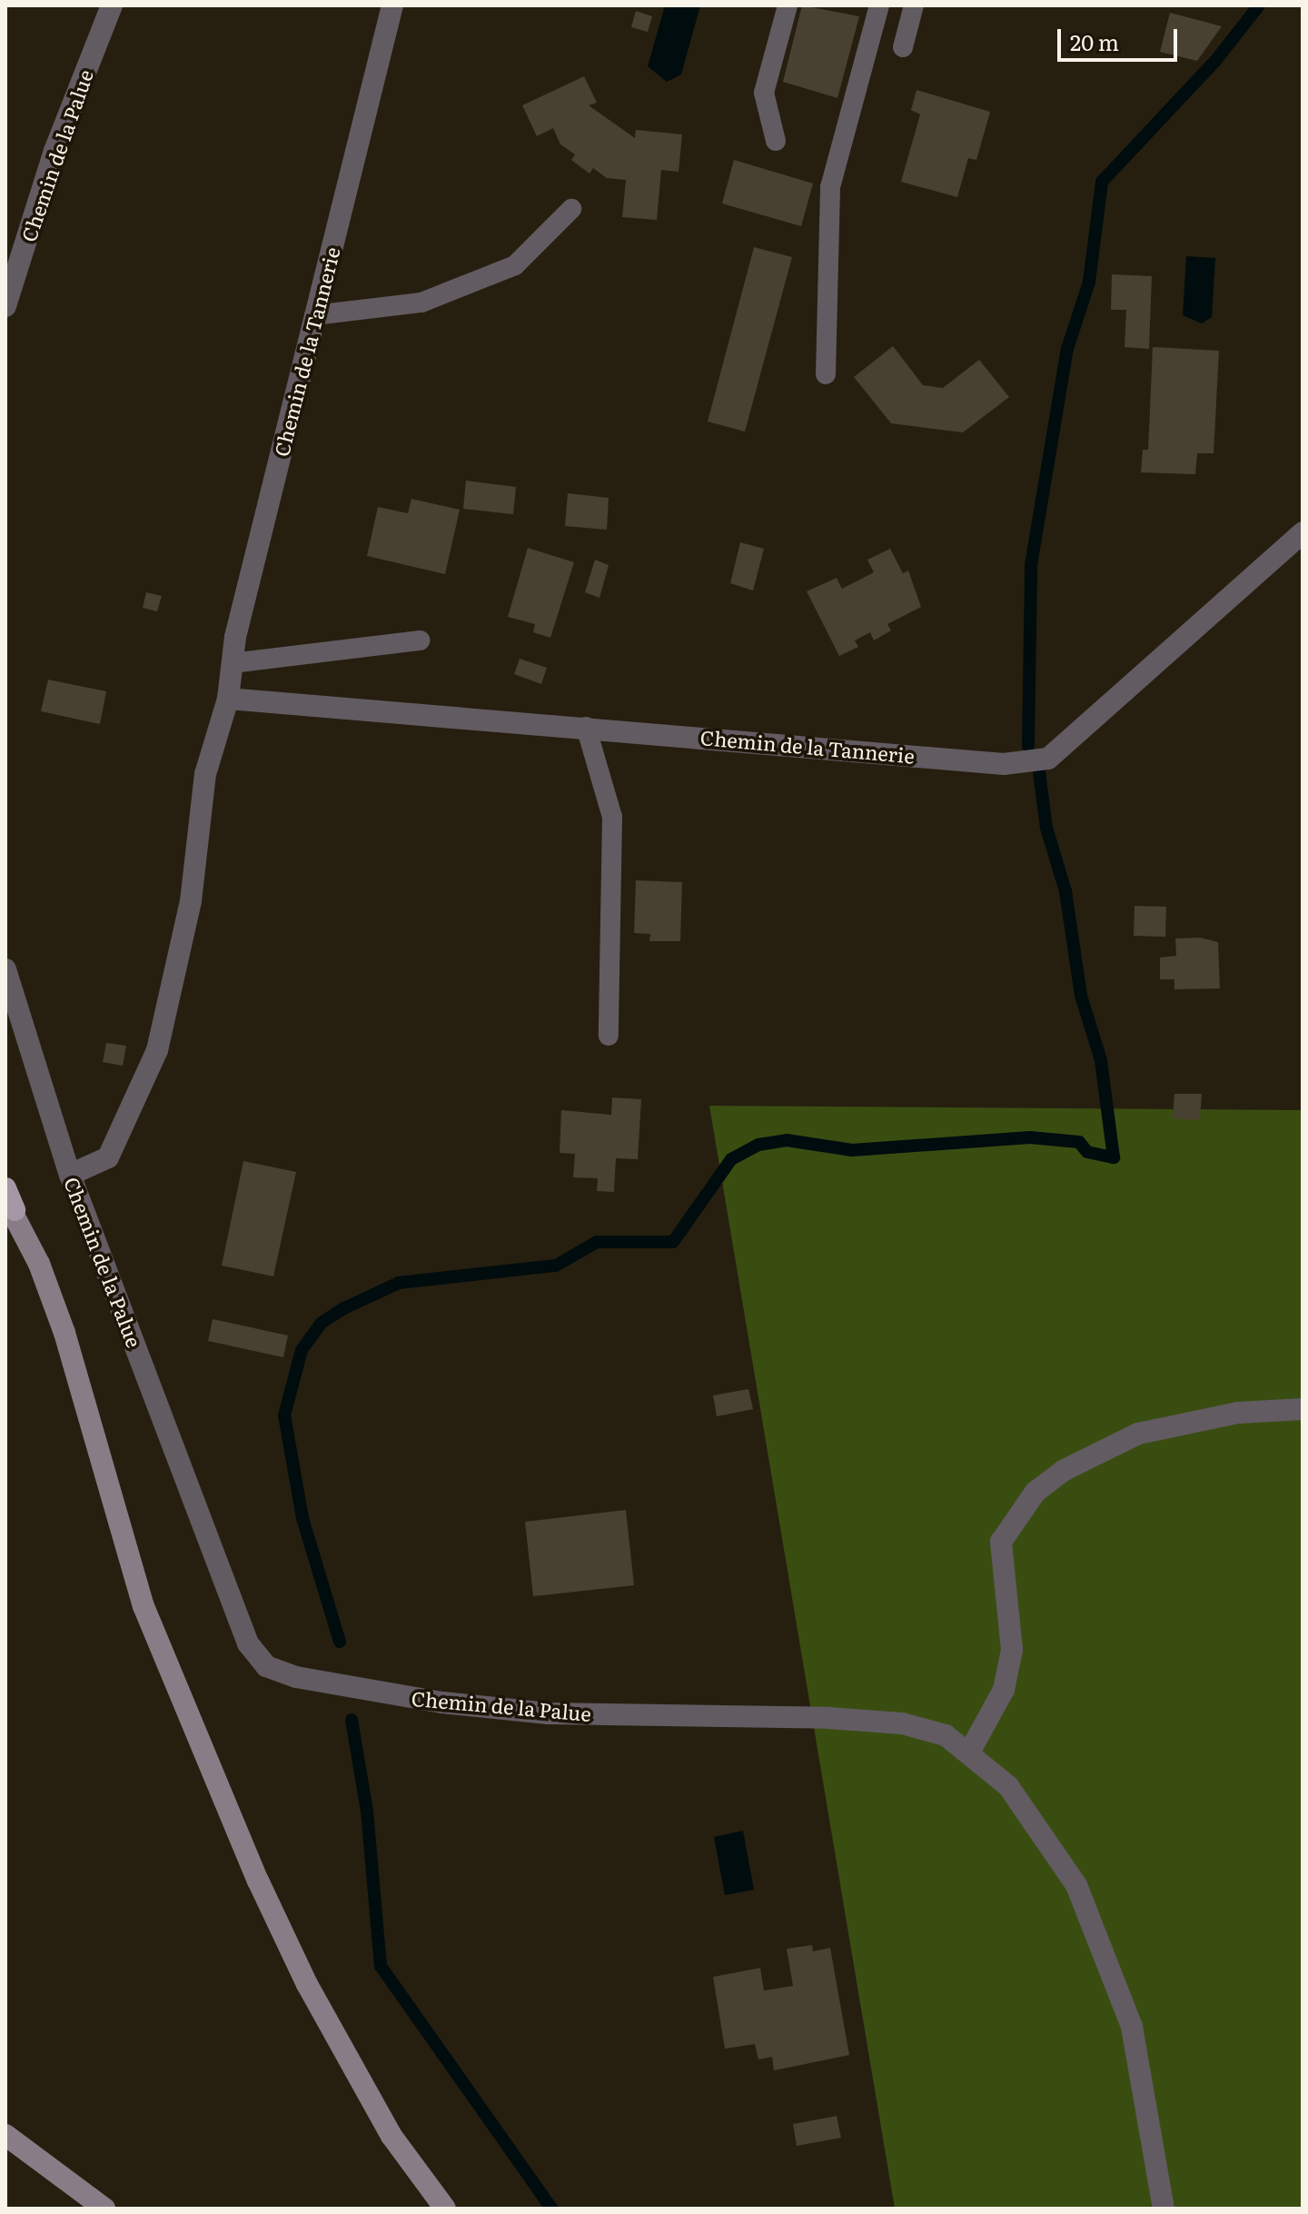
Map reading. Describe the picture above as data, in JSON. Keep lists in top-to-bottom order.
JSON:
{
  "streets": {
    "street": ["Chemin de la Palue", "Chemin de la Tannerie"]
  },
  "crossings": [
    ["Chemin de la Palue", "Chemin de la Tannerie"]
  ],
  "scale_bar": "20 m"
}
